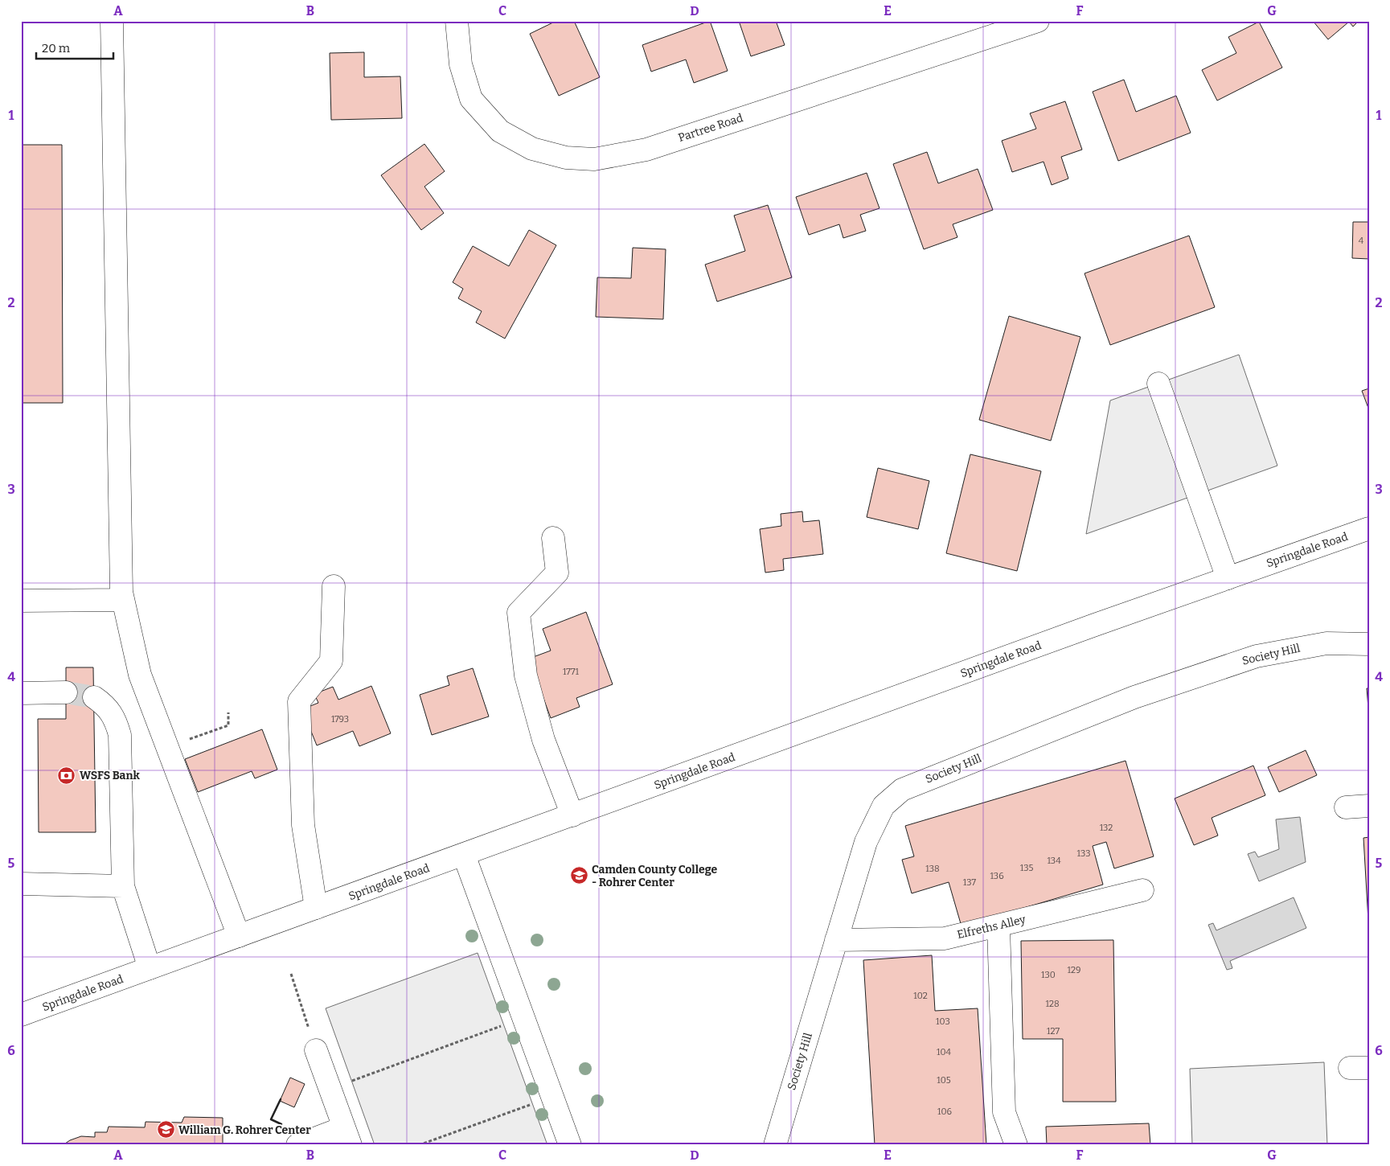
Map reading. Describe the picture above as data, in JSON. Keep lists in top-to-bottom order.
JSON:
{
  "streets": {
    "street": [
      "Partree Road",
      "Springdale Road",
      "Society Hill",
      "Elfreths Alley"
    ]
  },
  "crossings": [
    ["Society Hill", "Elfreths Alley"]
  ],
  "places": {
    "bank": ["WSFS Bank"],
    "school or university": ["Camden County College - Rohrer Center", "William G. Rohrer Center"]
  },
  "house_numbers": [
    "4",
    "1771",
    "1793",
    "132",
    "133",
    "134",
    "135",
    "138",
    "136",
    "137",
    "129",
    "130",
    "102",
    "128",
    "103",
    "127",
    "104",
    "105",
    "106"
  ],
  "scale_bar": "20 m",
  "grid": {
    "columns": [
      "A",
      "B",
      "C",
      "D",
      "E",
      "F",
      "G"
    ],
    "rows": [
      "1",
      "2",
      "3",
      "4",
      "5",
      "6"
    ]
  }
}
